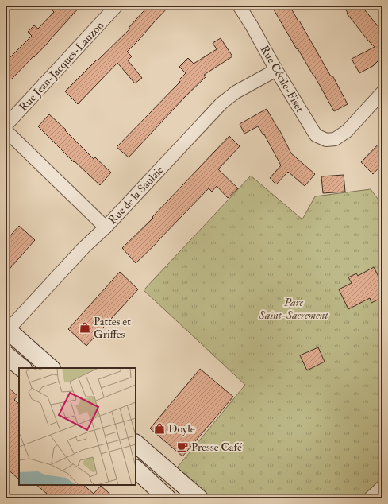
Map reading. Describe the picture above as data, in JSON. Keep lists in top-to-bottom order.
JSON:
{
  "streets": {
    "street": ["Rue Jean-Jacques-Lauzon", "Rue Cécile-Fiset", "Rue de la Saulaie"]
  },
  "crossings": [
    ["Rue Cécile-Fiset", "Rue de la Saulaie"]
  ],
  "parks": ["Parc Saint-Sacrement"],
  "places": {
    "shop": ["Pattes et Griffes", "Doyle"],
    "cafe": ["Presse Café"]
  }
}
